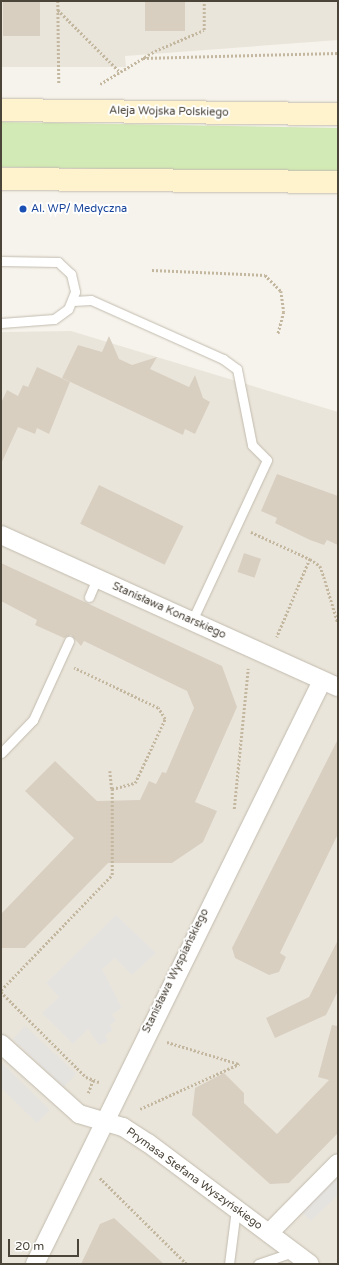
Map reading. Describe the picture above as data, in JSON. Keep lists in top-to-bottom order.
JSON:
{
  "streets": {
    "main road": ["Aleja Wojska Polskiego"],
    "street": ["Stanisława Konarskiego", "Stanisława Wyspiańskiego", "Prymasa Stefana Wyszyńskiego"]
  },
  "crossings": [
    ["Stanisława Konarskiego", "Stanisława Wyspiańskiego"],
    ["Stanisława Wyspiańskiego", "Prymasa Stefana Wyszyńskiego"]
  ],
  "places": ["Al. WP/ Medyczna"],
  "scale_bar": "20 m"
}
